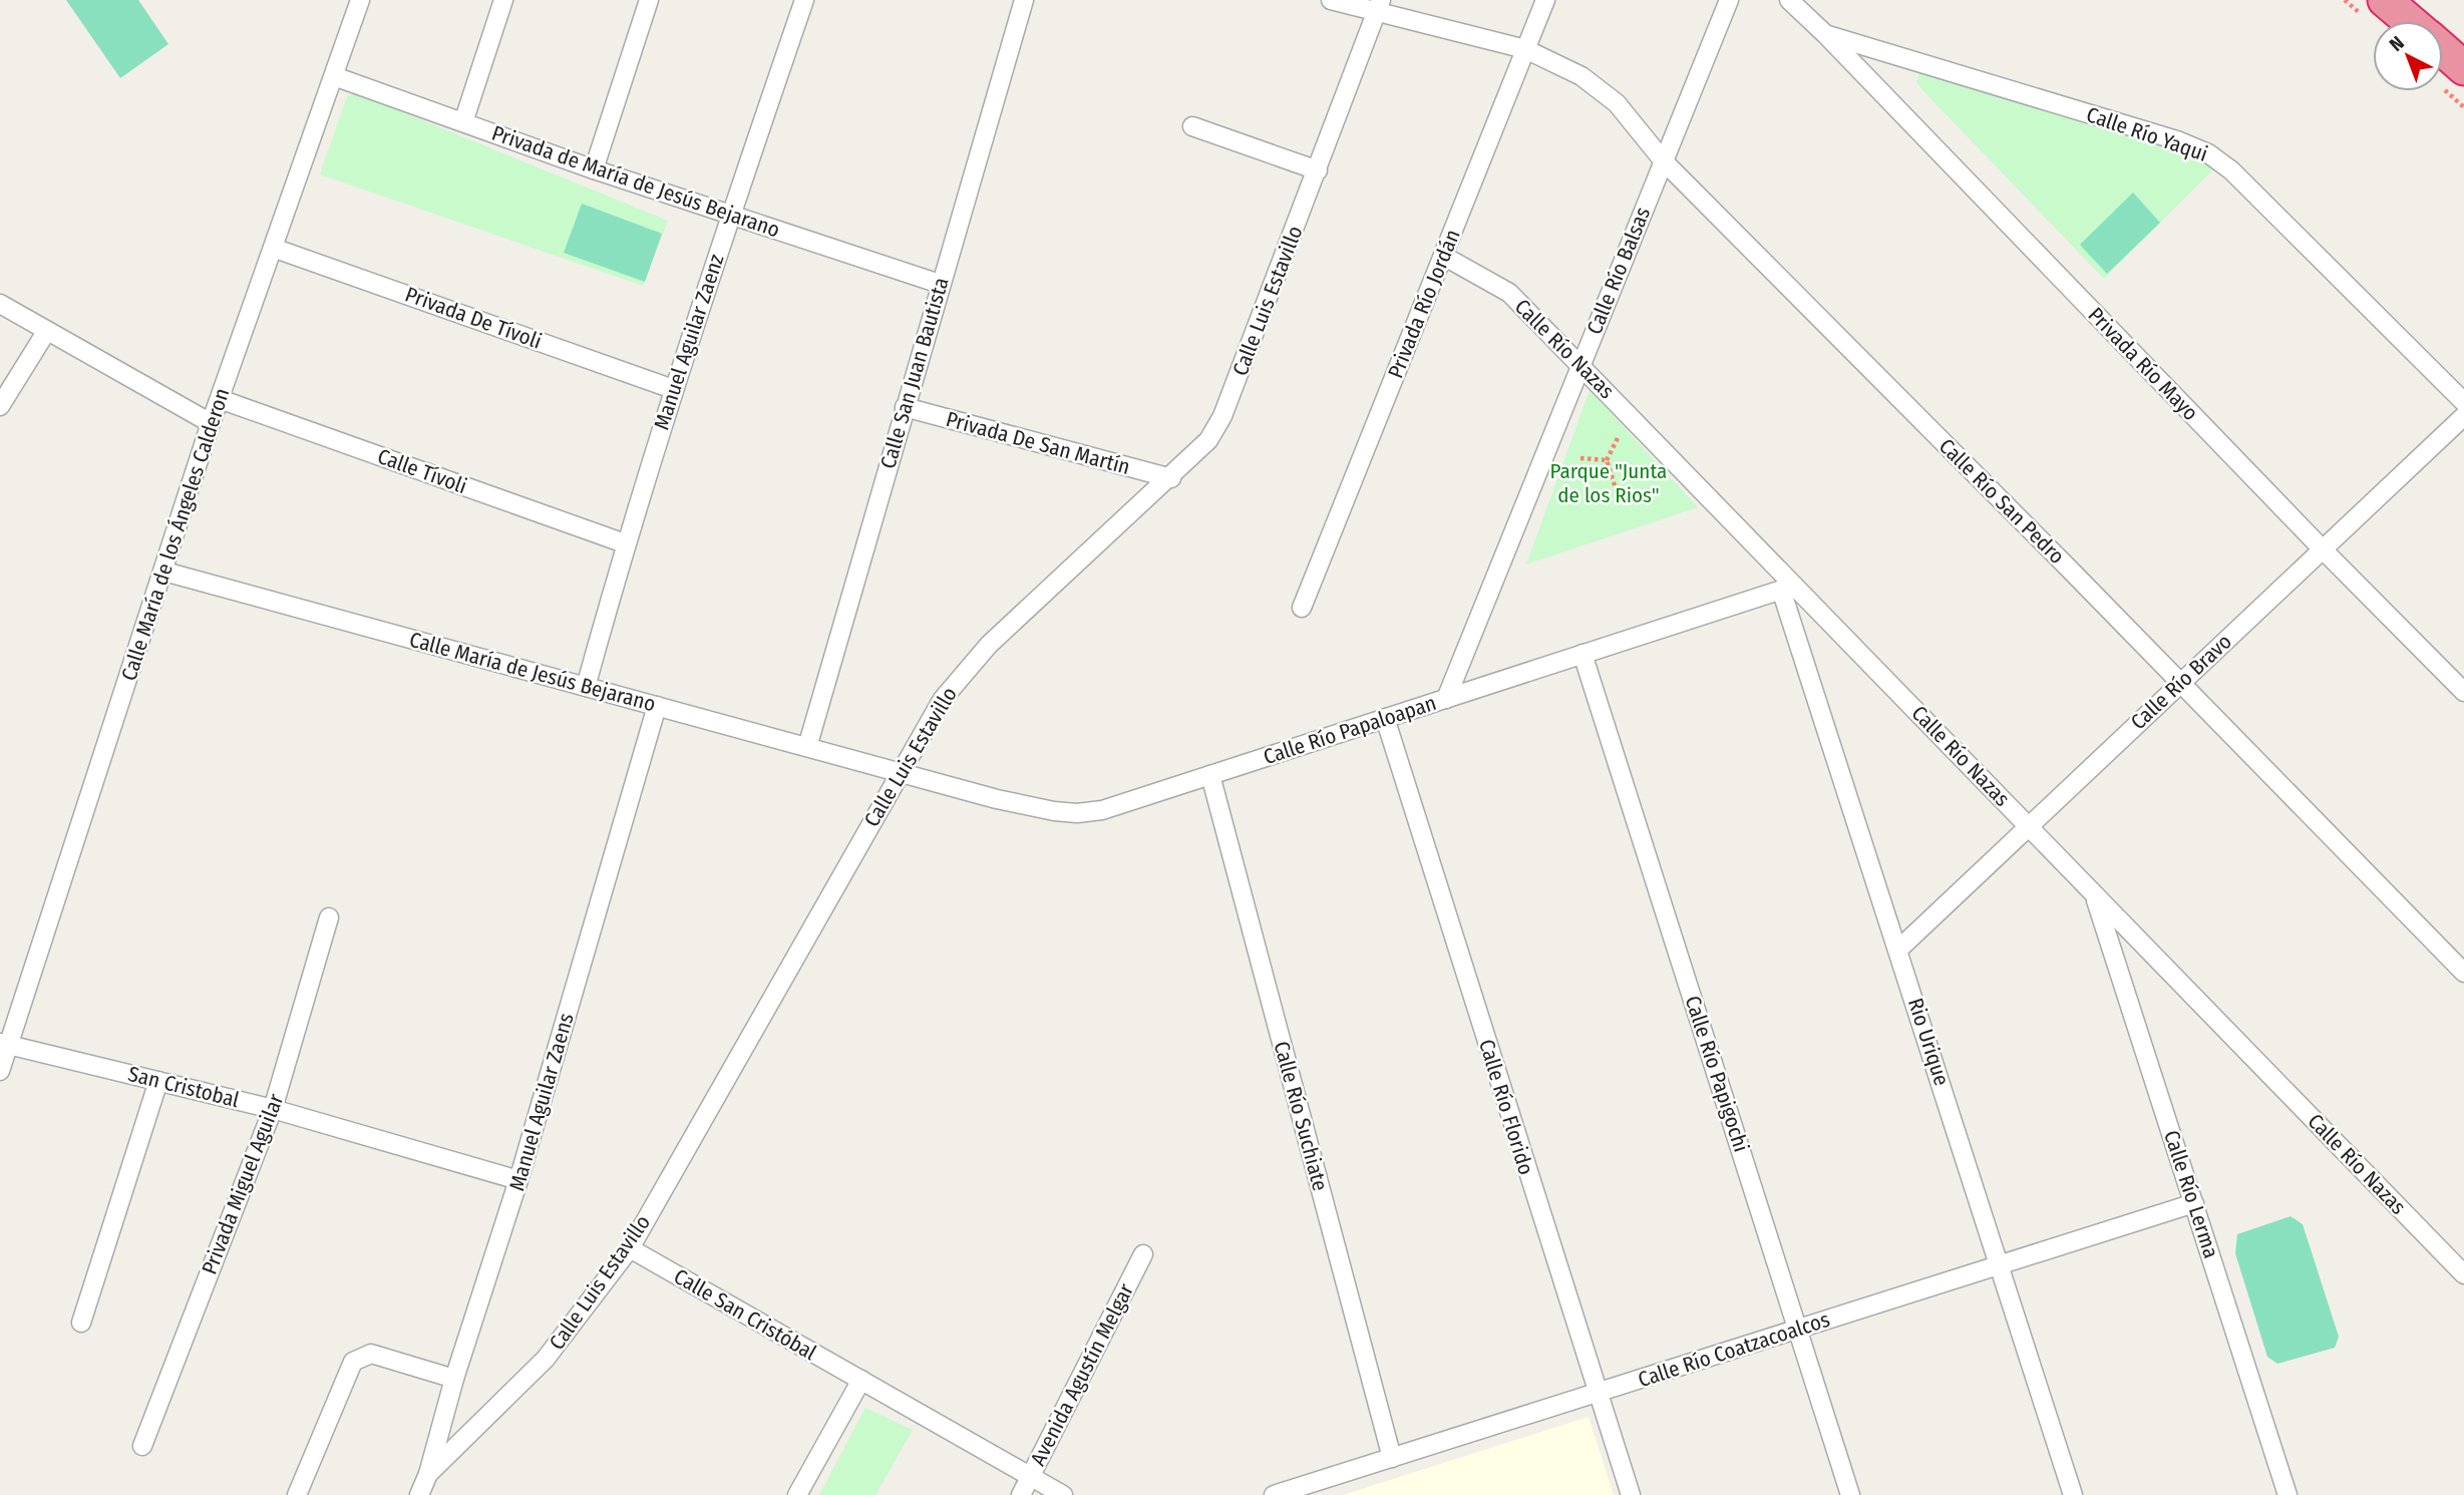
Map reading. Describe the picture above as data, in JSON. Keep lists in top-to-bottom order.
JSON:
{
  "streets": {
    "street": [
      "Calle Río Yaqui",
      "Privada de María de Jesús Bejarano",
      "Calle Río Balsas",
      "Calle Luis Estavillo",
      "Privada Río Jordán",
      "Privada De Tívoli",
      "Manuel Aguilar Zaenz",
      "Calle Río Nazas",
      "Privada Río Mayo",
      "Calle San Juan Bautista",
      "Privada De San Martín",
      "Calle Tívoli",
      "Calle Río San Pedro",
      "Calle María de los Ángeles Calderon",
      "Calle María de Jesús Bejarano",
      "Calle Río Bravo",
      "Calle Río Papaloapan",
      "Rio Urique",
      "Calle Río Papigochi",
      "San Cristobal",
      "Manuel Aguilar Zaens",
      "Calle Río Florido",
      "Calle Río Suchiate",
      "Privada Miguel Aguilar",
      "Calle Río Lerma",
      "Calle San Cristóbal",
      "Calle Río Coatzacoalcos",
      "Avenida Agustín Melgar"
    ]
  },
  "crossings": [
    ["Calle Río Yaqui", "Privada Río Mayo"],
    ["Privada de María de Jesús Bejarano", "Manuel Aguilar Zaenz"],
    ["Privada de María de Jesús Bejarano", "Calle San Juan Bautista"],
    ["Privada de María de Jesús Bejarano", "Calle María de los Ángeles Calderon"],
    ["Calle Río Balsas", "Calle Río Nazas"],
    ["Calle Río Balsas", "Calle Río San Pedro"],
    ["Calle Río Balsas", "Calle Río Papaloapan"],
    ["Calle Luis Estavillo", "Privada De San Martín"],
    ["Calle Luis Estavillo", "Calle Río San Pedro"],
    ["Calle Luis Estavillo", "Calle María de Jesús Bejarano"],
    ["Calle Luis Estavillo", "Calle Río Papaloapan"],
    ["Calle Luis Estavillo", "Manuel Aguilar Zaens"],
    ["Calle Luis Estavillo", "Calle San Cristóbal"],
    ["Privada Río Jordán", "Calle Río Nazas"],
    ["Privada Río Jordán", "Calle Río San Pedro"],
    ["Privada De Tívoli", "Manuel Aguilar Zaenz"],
    ["Privada De Tívoli", "Calle María de los Ángeles Calderon"],
    ["Manuel Aguilar Zaenz", "Calle Tívoli"],
    ["Manuel Aguilar Zaenz", "Calle María de Jesús Bejarano"],
    ["Calle Río Nazas", "Calle Río Bravo"],
    ["Calle Río Nazas", "Calle Río Papaloapan"],
    ["Calle Río Nazas", "Rio Urique"],
    ["Calle Río Nazas", "Calle Río Lerma"],
    ["Privada Río Mayo", "Calle Río Bravo"],
    ["Calle San Juan Bautista", "Privada De San Martín"],
    ["Calle San Juan Bautista", "Calle María de Jesús Bejarano"],
    ["Calle Tívoli", "Calle María de los Ángeles Calderon"],
    ["Calle Río San Pedro", "Calle Río Bravo"],
    ["Calle María de los Ángeles Calderon", "Calle María de Jesús Bejarano"],
    ["Calle María de los Ángeles Calderon", "San Cristobal"],
    ["Calle María de Jesús Bejarano", "Calle Río Papaloapan"],
    ["Calle María de Jesús Bejarano", "Manuel Aguilar Zaens"],
    ["Calle Río Bravo", "Rio Urique"],
    ["Calle Río Papaloapan", "Rio Urique"],
    ["Calle Río Papaloapan", "Calle Río Papigochi"],
    ["Calle Río Papaloapan", "Calle Río Florido"],
    ["Calle Río Papaloapan", "Calle Río Suchiate"],
    ["Rio Urique", "Calle Río Coatzacoalcos"],
    ["Calle Río Papigochi", "Calle Río Coatzacoalcos"],
    ["San Cristobal", "Manuel Aguilar Zaens"],
    ["San Cristobal", "Privada Miguel Aguilar"],
    ["Calle Río Florido", "Calle Río Coatzacoalcos"],
    ["Calle Río Suchiate", "Calle Río Coatzacoalcos"],
    ["Calle Río Lerma", "Calle Río Coatzacoalcos"],
    ["Calle San Cristóbal", "Avenida Agustín Melgar"]
  ],
  "parks": ["Parque \"Junta de los Rios\""],
  "north": "top left"
}
